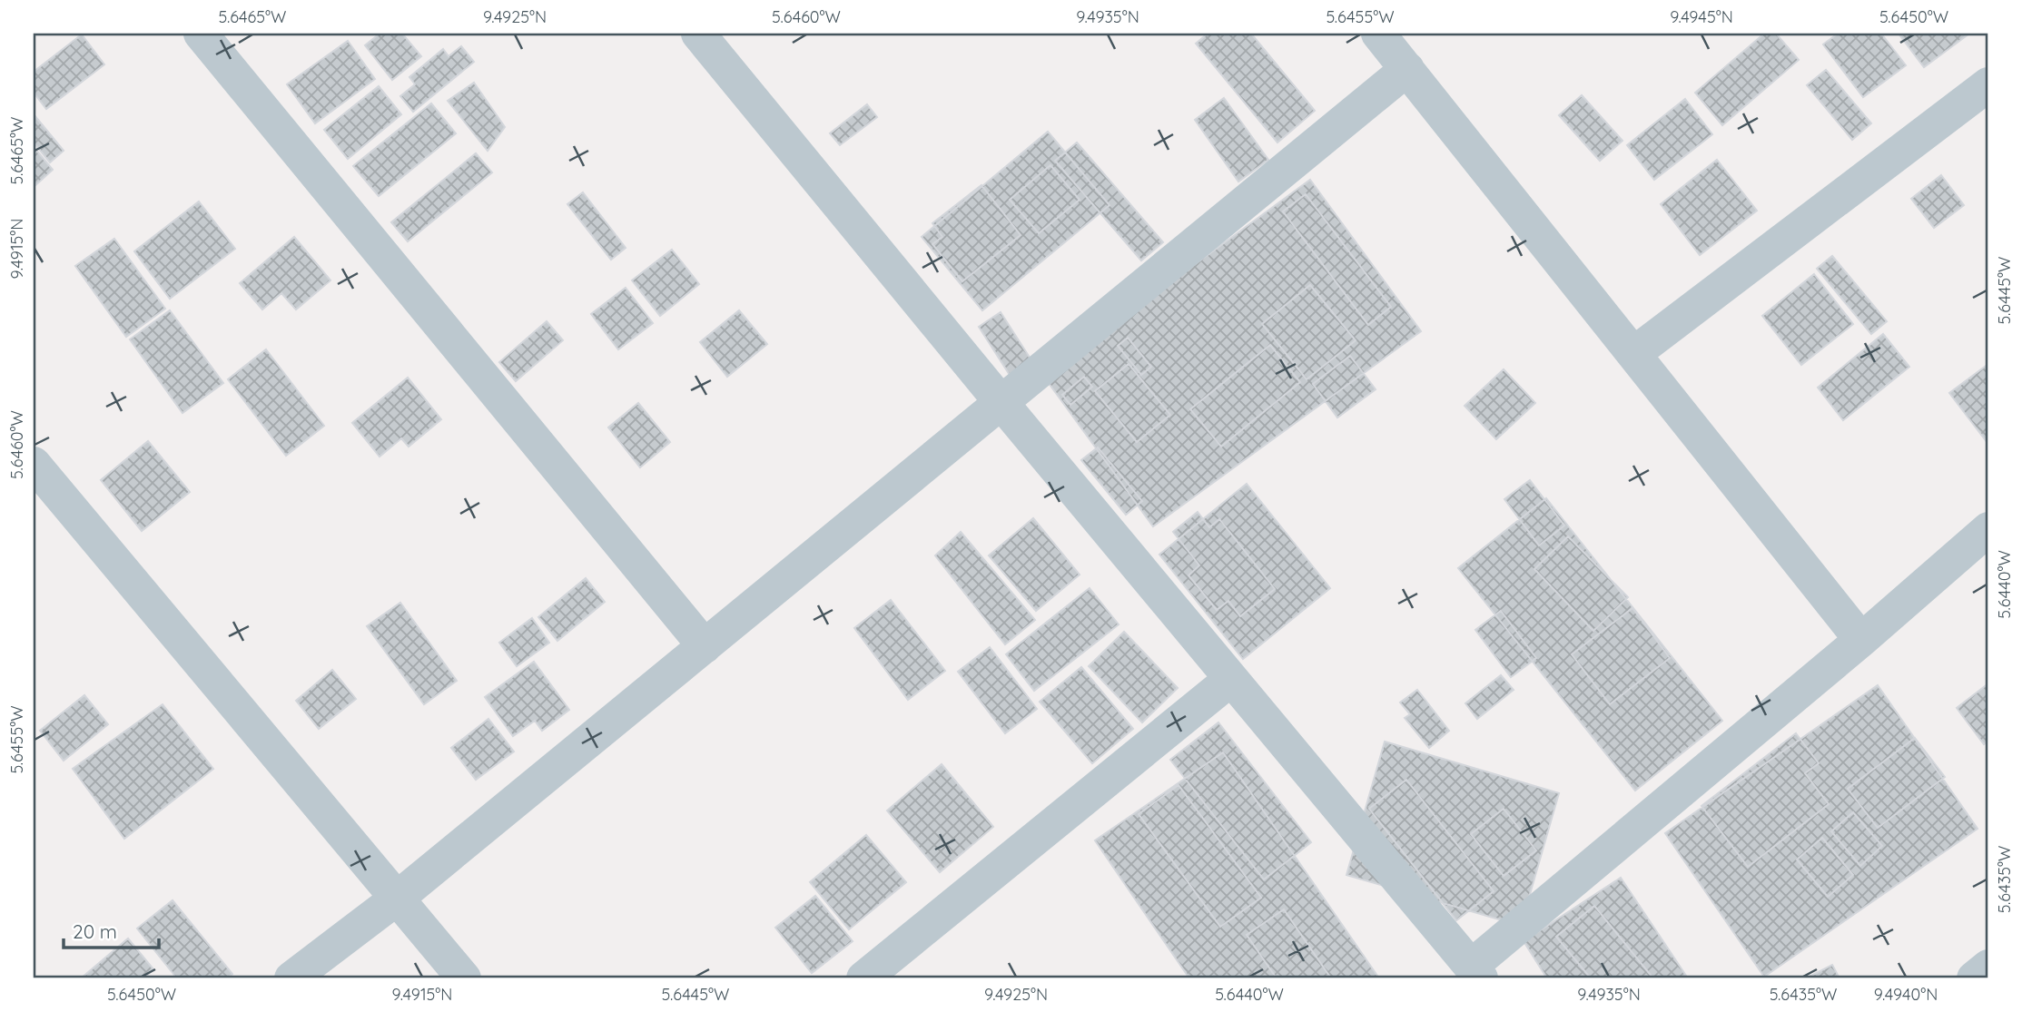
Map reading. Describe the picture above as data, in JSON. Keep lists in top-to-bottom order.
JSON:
{
  "scale_bar": "20 m",
  "coordinates": [
    "5.6465°W",
    "9.4925°N",
    "5.6460°W",
    "9.4935°N",
    "5.6455°W",
    "9.4945°N",
    "5.6450°W",
    "9.4915°N",
    "5.6445°W",
    "5.6440°W",
    "5.6435°W",
    "9.4940°N"
  ]
}
